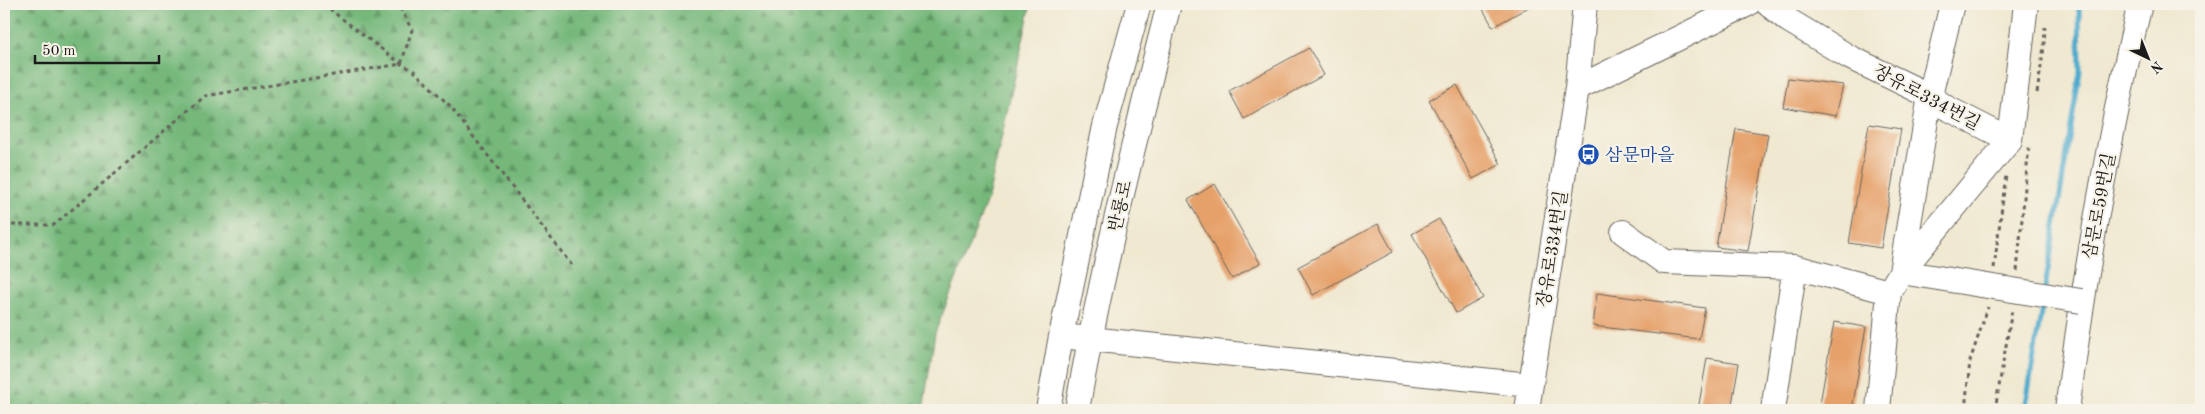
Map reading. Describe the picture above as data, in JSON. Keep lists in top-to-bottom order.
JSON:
{
  "streets": {
    "street": ["장유로334번길", "반룡로", "삼문로59번길"]
  },
  "places": {
    "bus stop": ["삼문마을"]
  },
  "scale_bar": "50 m",
  "north": "bottom right"
}
